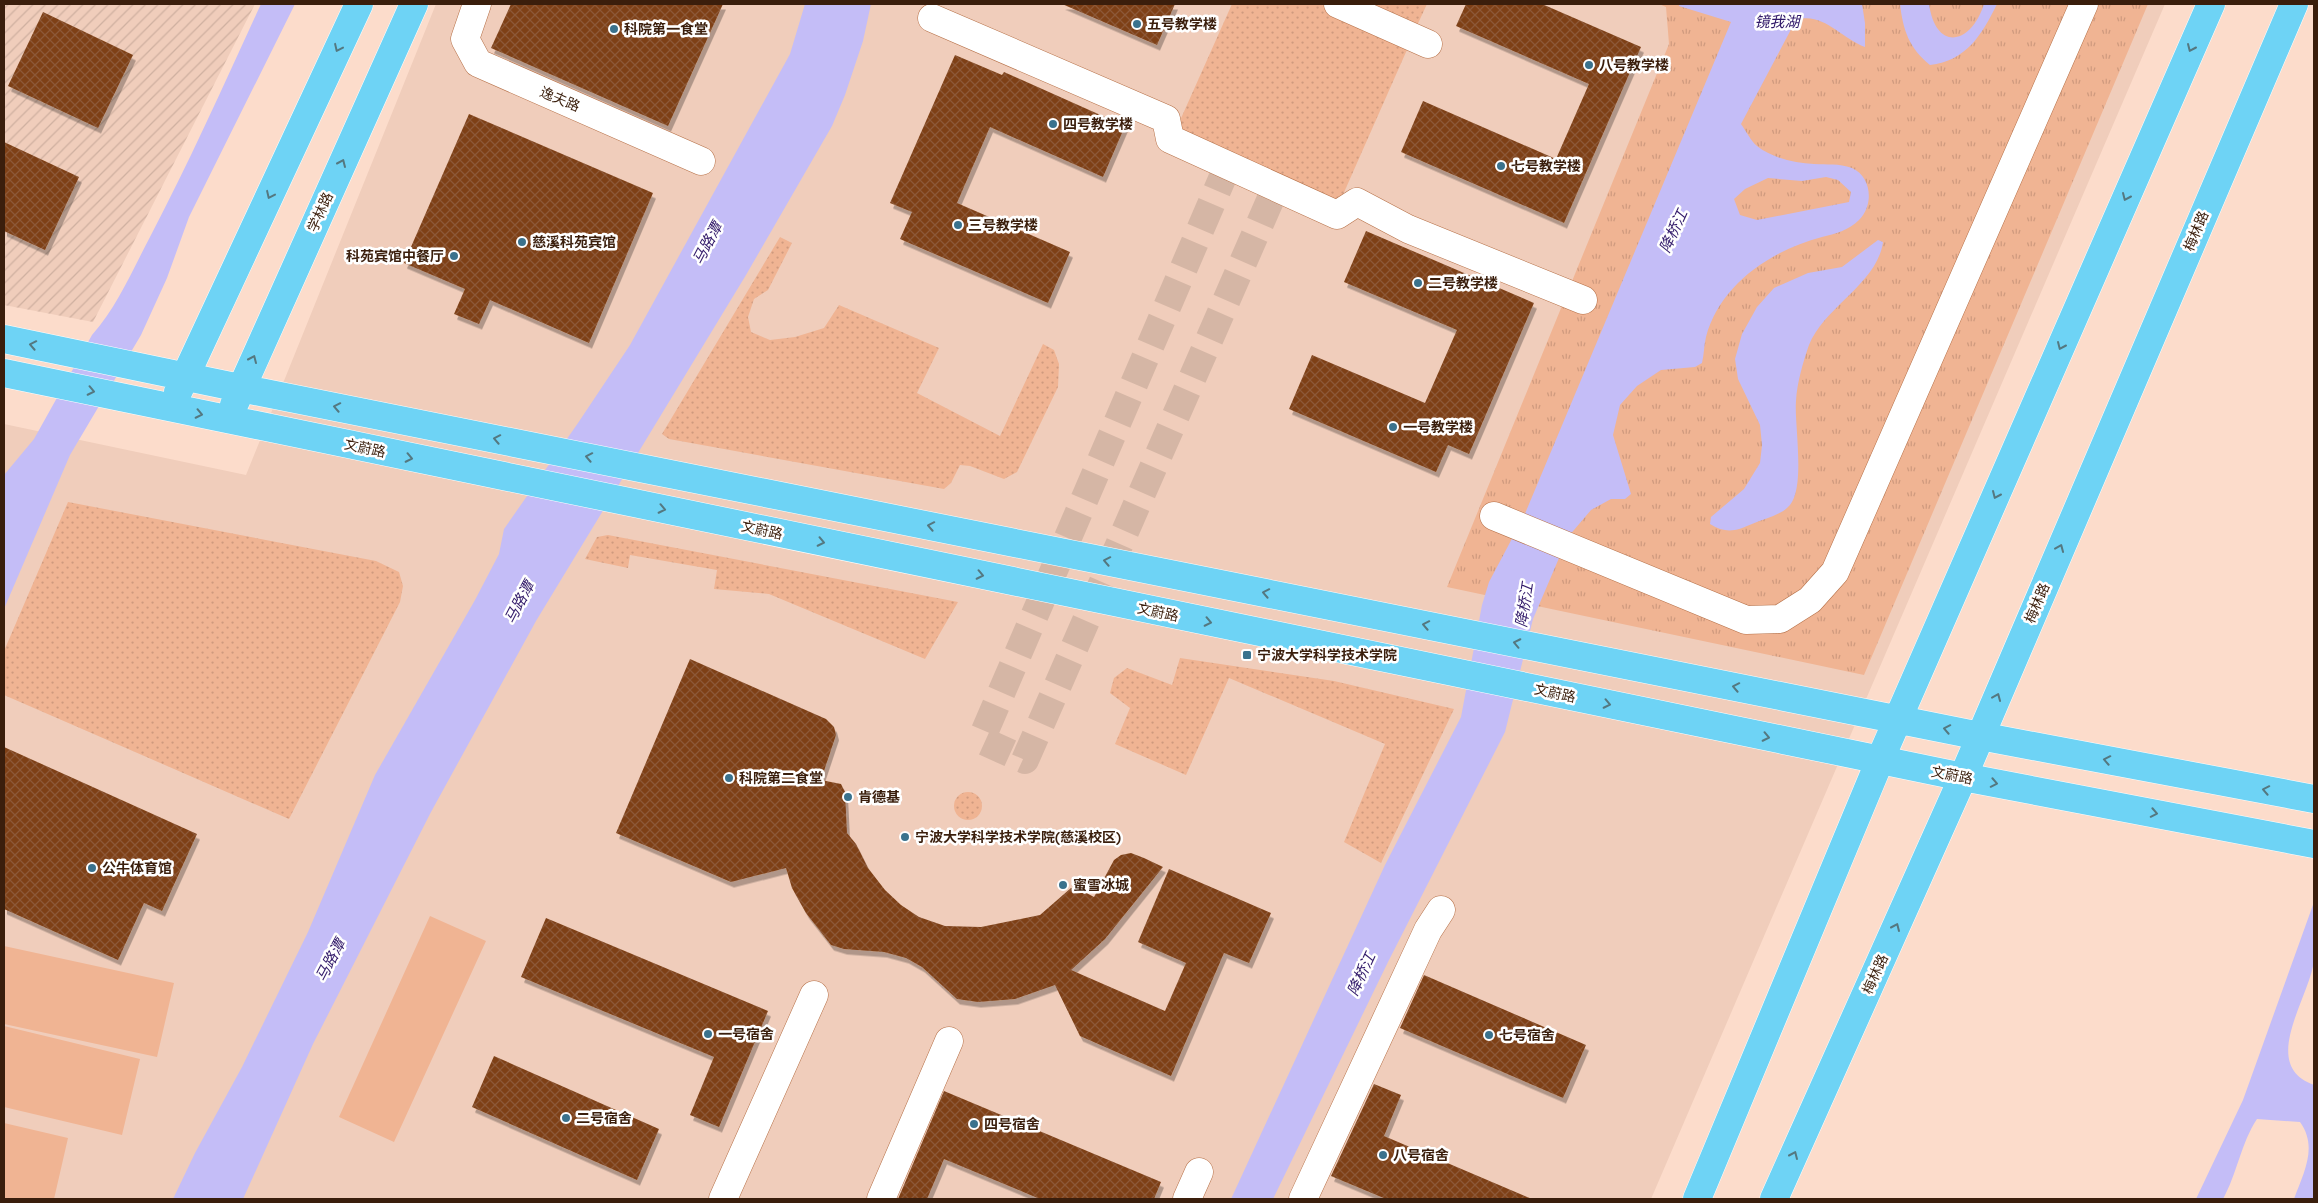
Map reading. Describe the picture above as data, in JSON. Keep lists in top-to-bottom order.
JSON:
{
  "streets": {
    "main road": ["学林路", "梅林路", "文蔚路"],
    "street": ["逸夫路"]
  },
  "crossings": [
    ["学林路", "文蔚路"],
    ["梅林路", "文蔚路"]
  ],
  "water": ["镜我湖", "降桥江", "马路潭"],
  "places": {
    "other": [
      "五号教学楼",
      "科院第一食堂",
      "八号教学楼",
      "四号教学楼",
      "七号教学楼",
      "三号教学楼",
      "慈溪科苑宾馆",
      "科苑宾馆中餐厅",
      "二号教学楼",
      "一号教学楼",
      "科院第二食堂",
      "肯德基",
      "宁波大学科学技术学院(慈溪校区)",
      "公牛体育馆",
      "蜜雪冰城",
      "一号宿舍",
      "七号宿舍",
      "二号宿舍",
      "四号宿舍",
      "八号宿舍"
    ],
    "transit": ["宁波大学科学技术学院"]
  }
}
